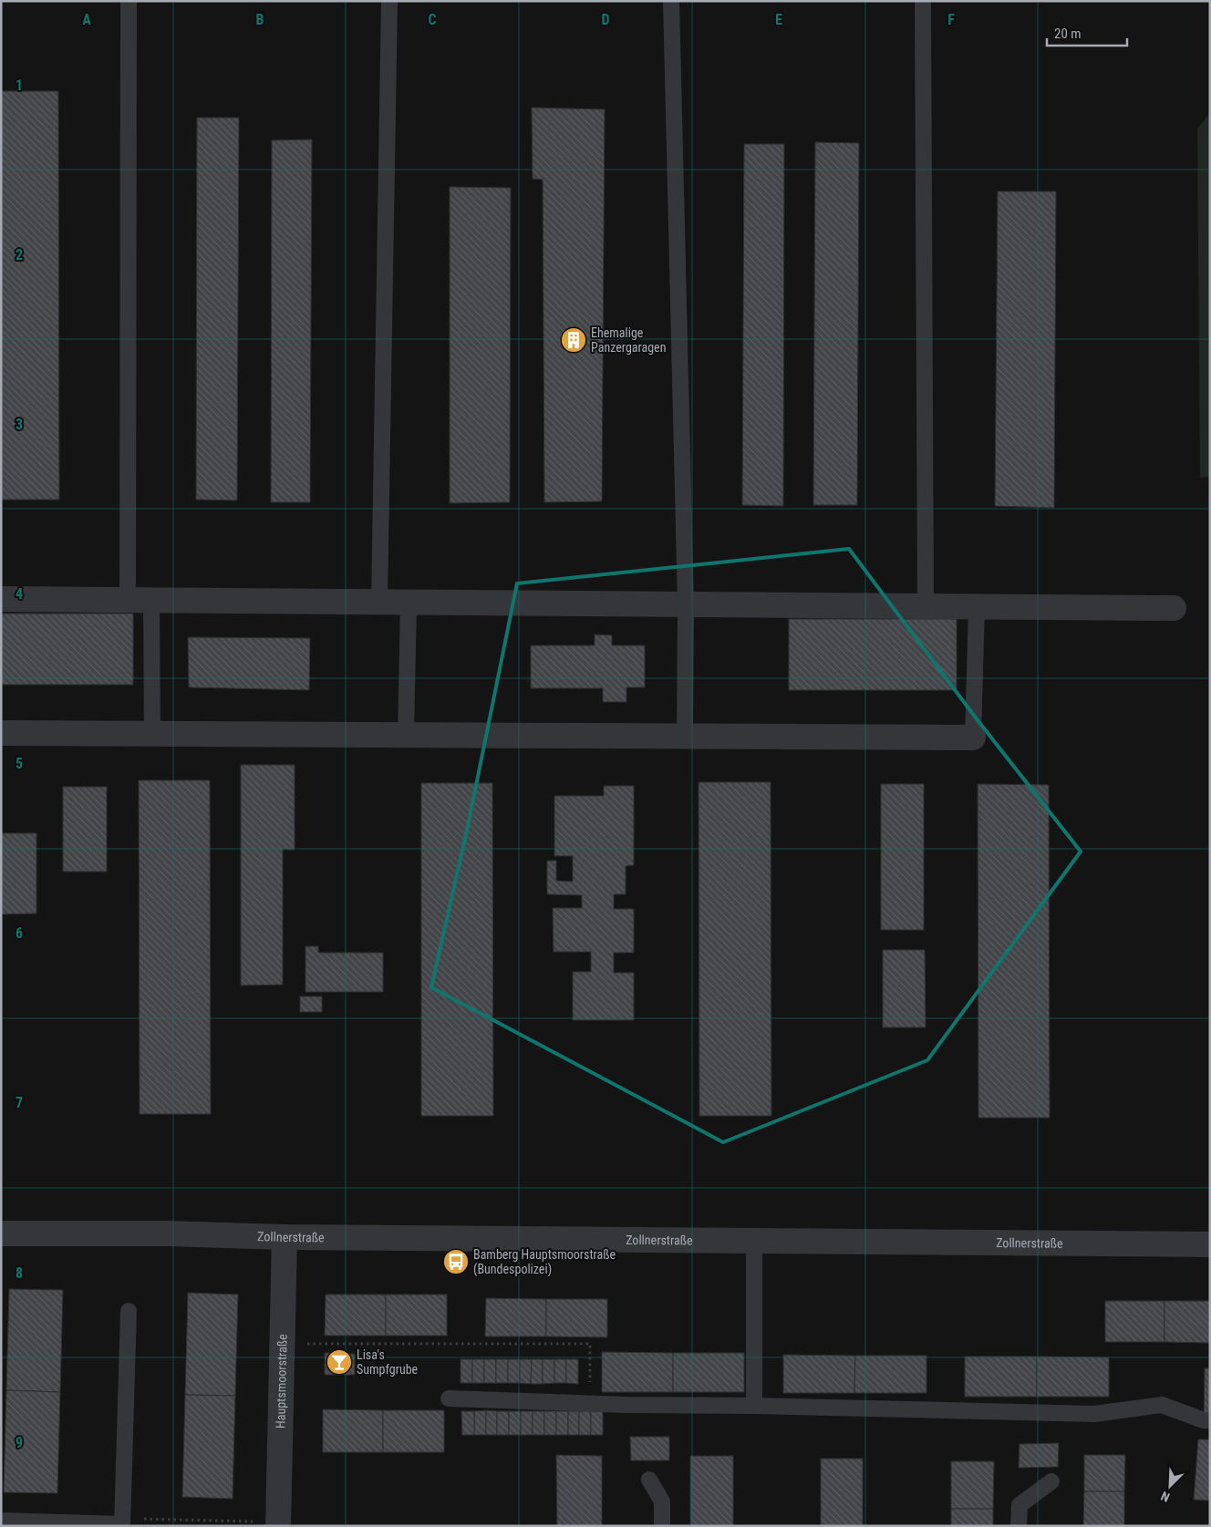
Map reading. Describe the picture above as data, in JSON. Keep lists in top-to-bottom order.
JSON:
{
  "streets": {
    "street": ["Zollnerstraße", "Hauptsmoorstraße"]
  },
  "crossings": [
    ["Zollnerstraße", "Hauptsmoorstraße"]
  ],
  "places": {
    "building": ["Ehemalige Panzergaragen"],
    "bus stop": ["Bamberg Hauptsmoorstraße (Bundespolizei)"],
    "bar": ["Lisa's Sumpfgrube"]
  },
  "scale_bar": "20 m",
  "north": "bottom left",
  "grid": {
    "columns": [
      "A",
      "B",
      "C",
      "D",
      "E",
      "F"
    ],
    "rows": [
      "1",
      "2",
      "3",
      "4",
      "5",
      "6",
      "7",
      "8",
      "9"
    ]
  }
}
